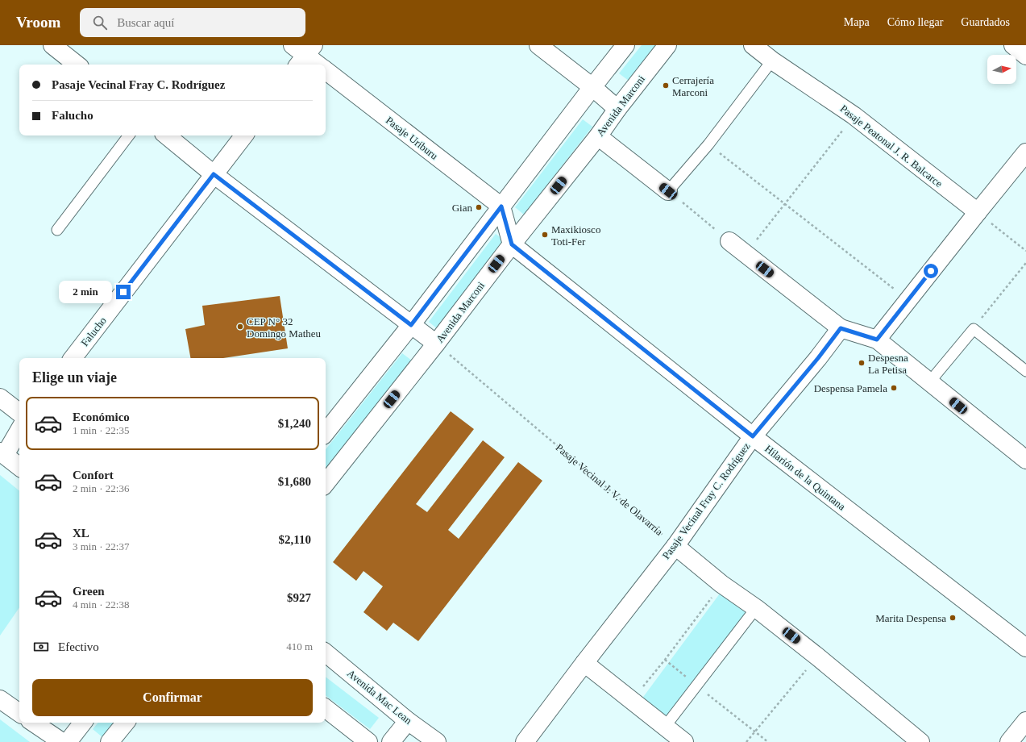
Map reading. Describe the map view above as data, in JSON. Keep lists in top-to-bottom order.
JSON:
{
  "streets": {
    "street": [
      "Avenida Marconi",
      "Pasaje Uriburu",
      "Pasaje Peatonal J. R. Balcarce",
      "Falucho",
      "Hilarión de la Quintana",
      "Pasaje Vecinal Fray C. Rodríguez",
      "Avenida Mac Lean"
    ],
    "path": ["Pasaje Vecinal J. V. de Olavarría"]
  },
  "crossings": [
    ["Avenida Marconi", "Hilarión de la Quintana"],
    ["Avenida Marconi", "Pasaje Vecinal J. V. de Olavarría"],
    ["Hilarión de la Quintana", "Pasaje Vecinal Fray C. Rodríguez"],
    ["Pasaje Vecinal J. V. de Olavarría", "Pasaje Vecinal Fray C. Rodríguez"]
  ],
  "places": [
    "Cerrajería Marconi",
    "Gian",
    "Maxikiosco Toti-Fer",
    "CEP N° 32 Domingo Matheu",
    "Despesna La Petisa",
    "Despensa Pamela",
    "Marita Despensa"
  ],
  "north": "right",
  "page": {
    "header": "Vroom",
    "search": "Buscar aquí",
    "nav": ["Mapa", "Cómo llegar", "Guardados"],
    "banner": ["Pasaje Vecinal Fray C. Rodríguez", "Falucho"],
    "bubble": "2 min",
    "heading": "Elige un viaje",
    "list": [
      {
        "name": "Económico",
        "note": "1 min · 22:35",
        "value": "$1,240"
      },
      {
        "name": "Confort",
        "note": "2 min · 22:36",
        "value": "$1,680"
      },
      {
        "name": "XL",
        "note": "3 min · 22:37",
        "value": "$2,110"
      },
      {
        "name": "Green",
        "note": "4 min · 22:38",
        "value": "$927"
      }
    ],
    "pay": ["Efectivo", "410 m"],
    "buttons": "Confirmar"
  }
}
